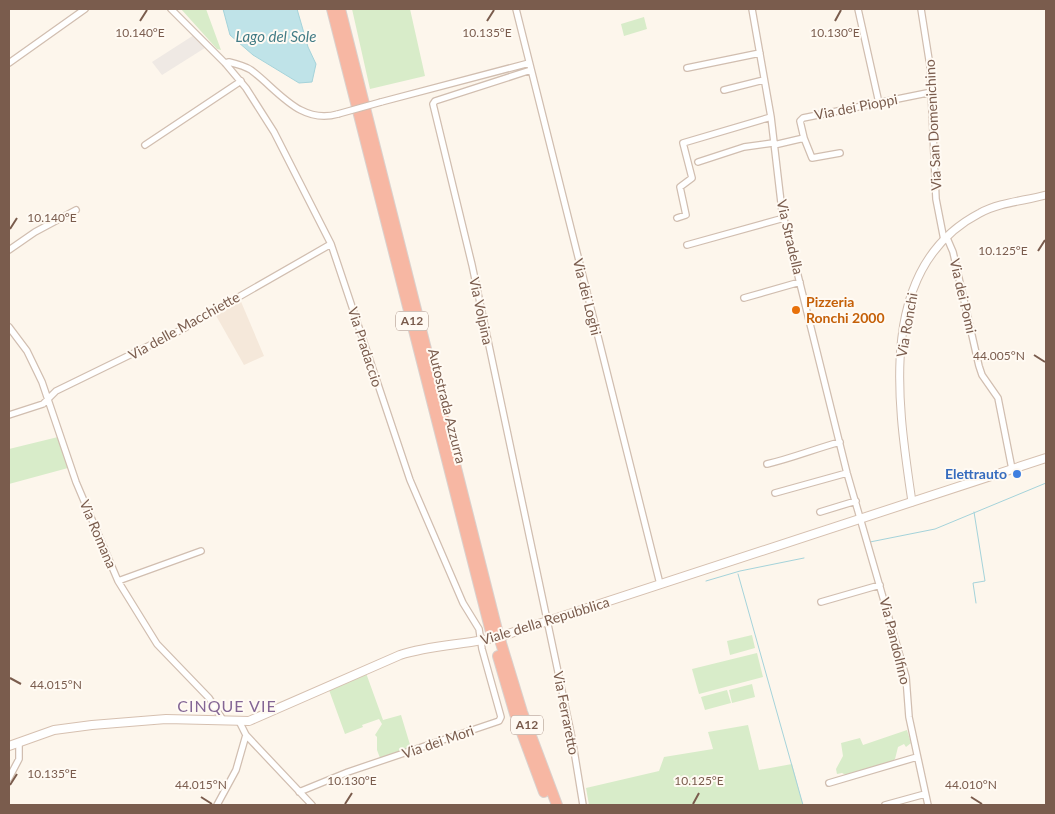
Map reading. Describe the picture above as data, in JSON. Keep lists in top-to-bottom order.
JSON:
{
  "streets": {
    "highway": ["A12", "Autostrada Azzurra"],
    "main road": ["Viale della Repubblica"],
    "street": [
      "Via dei Pioppi",
      "Via San Domenichino",
      "Via Stradella",
      "Via dei Pomi",
      "Via dei Loghi",
      "Via Volpina",
      "Via Ronchi",
      "Via delle Macchiette",
      "Via Pradaccio",
      "Via Romana",
      "Via Pandolfino",
      "Via Ferraretto",
      "Via dei Mori"
    ]
  },
  "crossings": [
    ["Via dei Pioppi", "Via San Domenichino"],
    ["Via dei Pioppi", "Via Stradella"],
    ["Via San Domenichino", "Via dei Pomi"],
    ["Via San Domenichino", "Via Ronchi"],
    ["Via Stradella", "Viale della Repubblica"],
    ["Via Stradella", "Via Pandolfino"],
    ["Via dei Pomi", "Via Ronchi"],
    ["Via dei Pomi", "Viale della Repubblica"],
    ["Via dei Loghi", "Via Volpina"],
    ["Via dei Loghi", "Viale della Repubblica"],
    ["Via Volpina", "Viale della Repubblica"],
    ["Via Volpina", "Via Ferraretto"],
    ["Via Ronchi", "Viale della Repubblica"],
    ["Via delle Macchiette", "Via Pradaccio"],
    ["Via delle Macchiette", "Via Romana"],
    ["Via Pradaccio", "Viale della Repubblica"],
    ["Via Pradaccio", "Via dei Mori"],
    ["Via Romana", "Viale della Repubblica"],
    ["Viale della Repubblica", "Via Pandolfino"],
    ["Viale della Repubblica", "Via Ferraretto"],
    ["Viale della Repubblica", "Via dei Mori"]
  ],
  "districts": ["CINQUE VIE"],
  "water": ["Lago del Sole"],
  "places": ["Pizzeria Ronchi 2000", "Elettrauto"],
  "coordinates": [
    "10.140°E",
    "10.135°E",
    "10.130°E",
    "10.125°E",
    "44.005°N",
    "44.015°N",
    "44.010°N"
  ]
}
